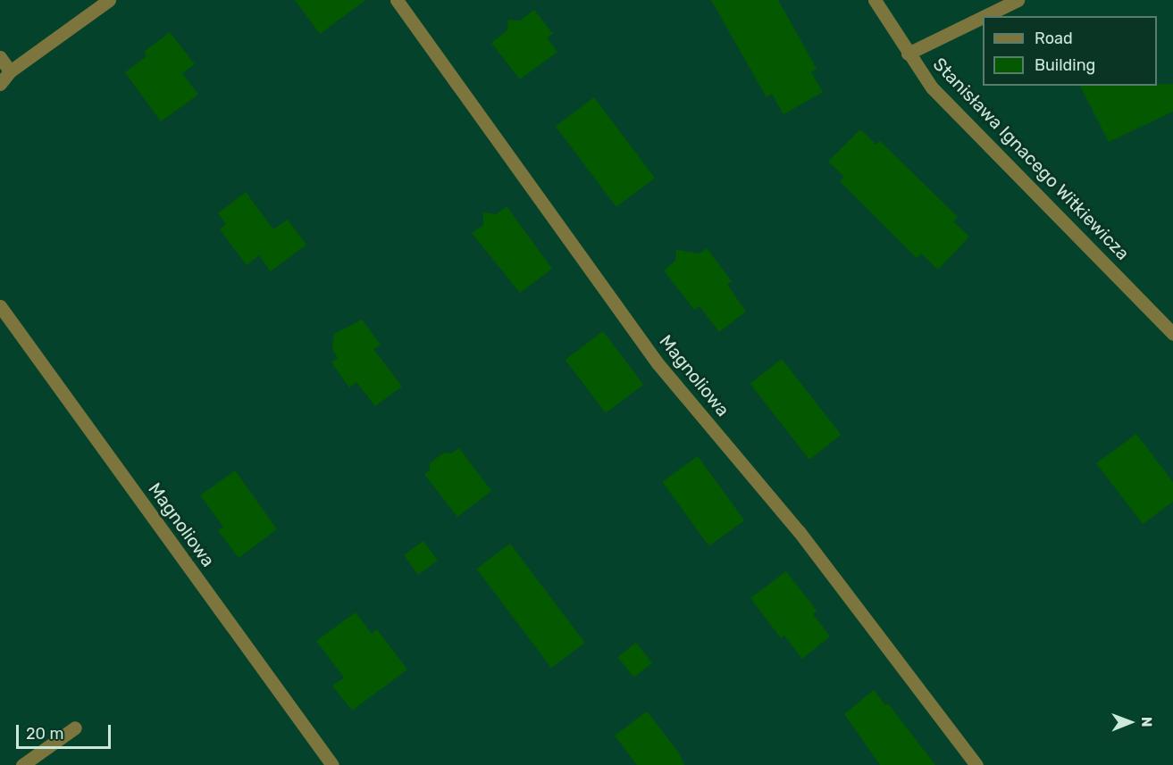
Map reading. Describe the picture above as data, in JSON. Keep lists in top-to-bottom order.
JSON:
{
  "streets": {
    "street": ["Stanisława Ignacego Witkiewicza", "Magnoliowa"]
  },
  "legend": ["Road", "Building"],
  "scale_bar": "20 m",
  "north": "right"
}
